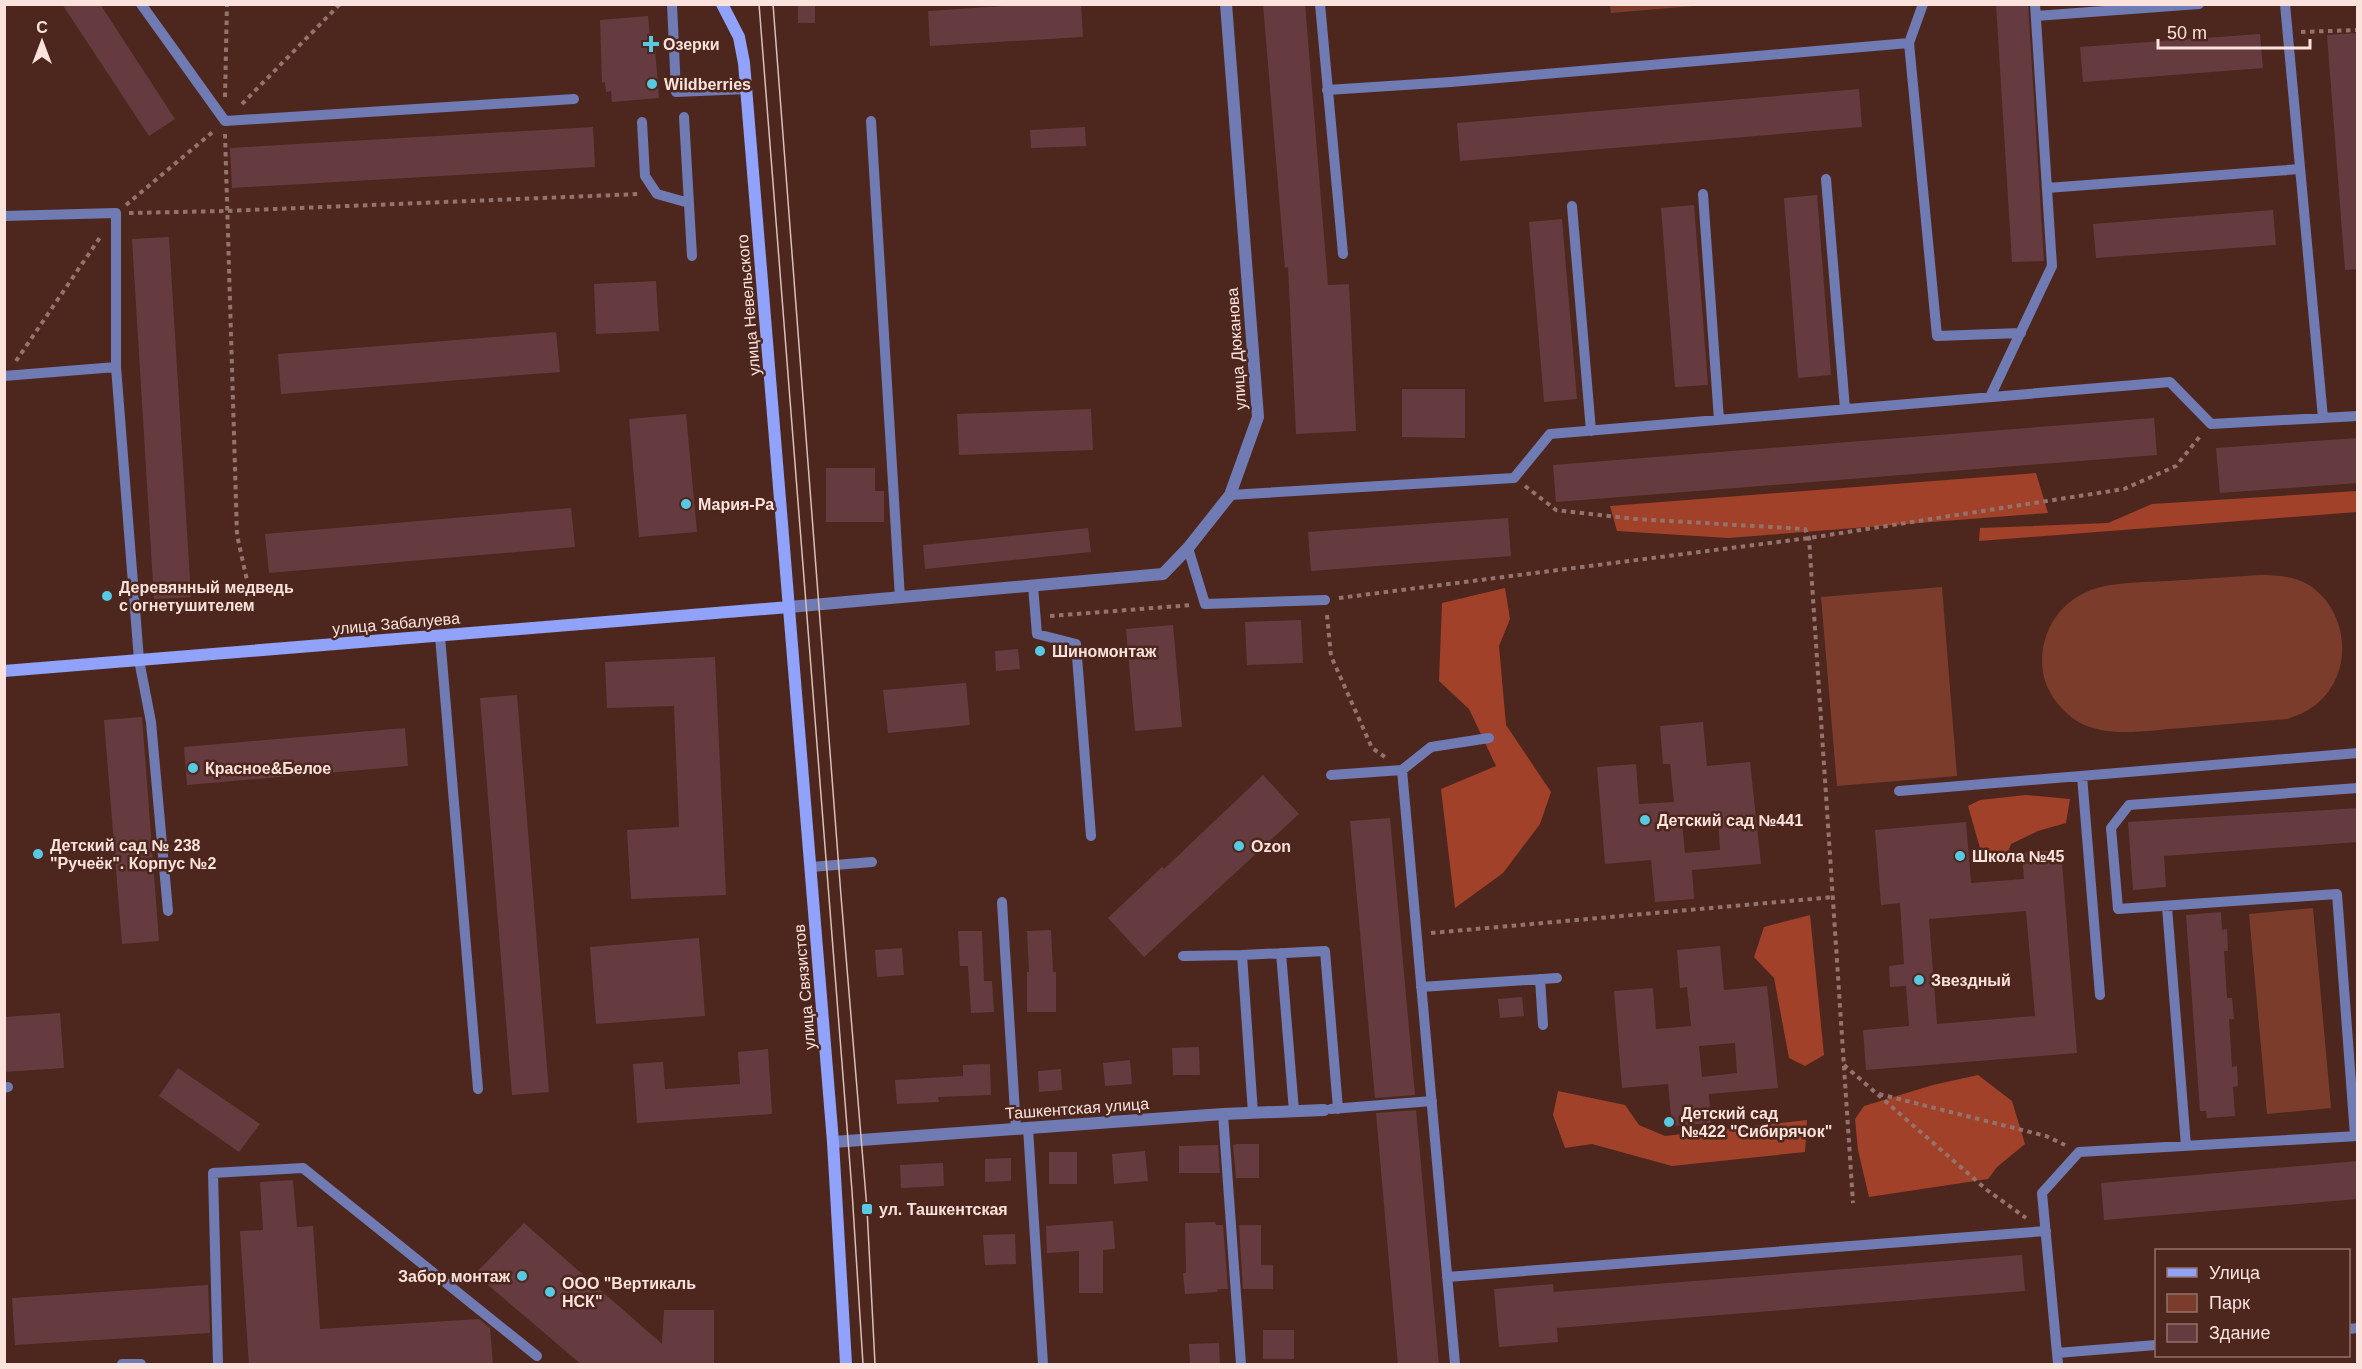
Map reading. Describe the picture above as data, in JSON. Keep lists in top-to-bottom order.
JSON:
{
  "streets": {
    "street": [
      "улица Невельского",
      "улица Дюканова",
      "улица Забалуева",
      "улица Связистов",
      "Ташкентская улица"
    ]
  },
  "crossings": [
    ["улица Невельского", "улица Дюканова"],
    ["улица Невельского", "улица Забалуева"],
    ["улица Невельского", "улица Связистов"],
    ["улица Дюканова", "улица Забалуева"],
    ["улица Дюканова", "улица Связистов"],
    ["улица Забалуева", "улица Связистов"],
    ["улица Связистов", "Ташкентская улица"]
  ],
  "places": {
    "health": ["Озерки"],
    "other": [
      "Wildberries",
      "Мария-Ра",
      "Деревянный медведь с огнетушителем",
      "Шиномонтаж",
      "Красное&Белое",
      "Детский сад №441",
      "Ozon",
      "Детский сад № 238 \"Ручеёк\". Корпус №2",
      "Школа №45",
      "Звездный",
      "Детский сад №422 \"Сибирячок\"",
      "Забор монтаж",
      "ООО \"Вертикаль НСК\""
    ],
    "transit": ["ул. Ташкентская"]
  },
  "legend": ["Улица", "Парк", "Здание"],
  "scale_bar": "50 m",
  "north": "top"
}
